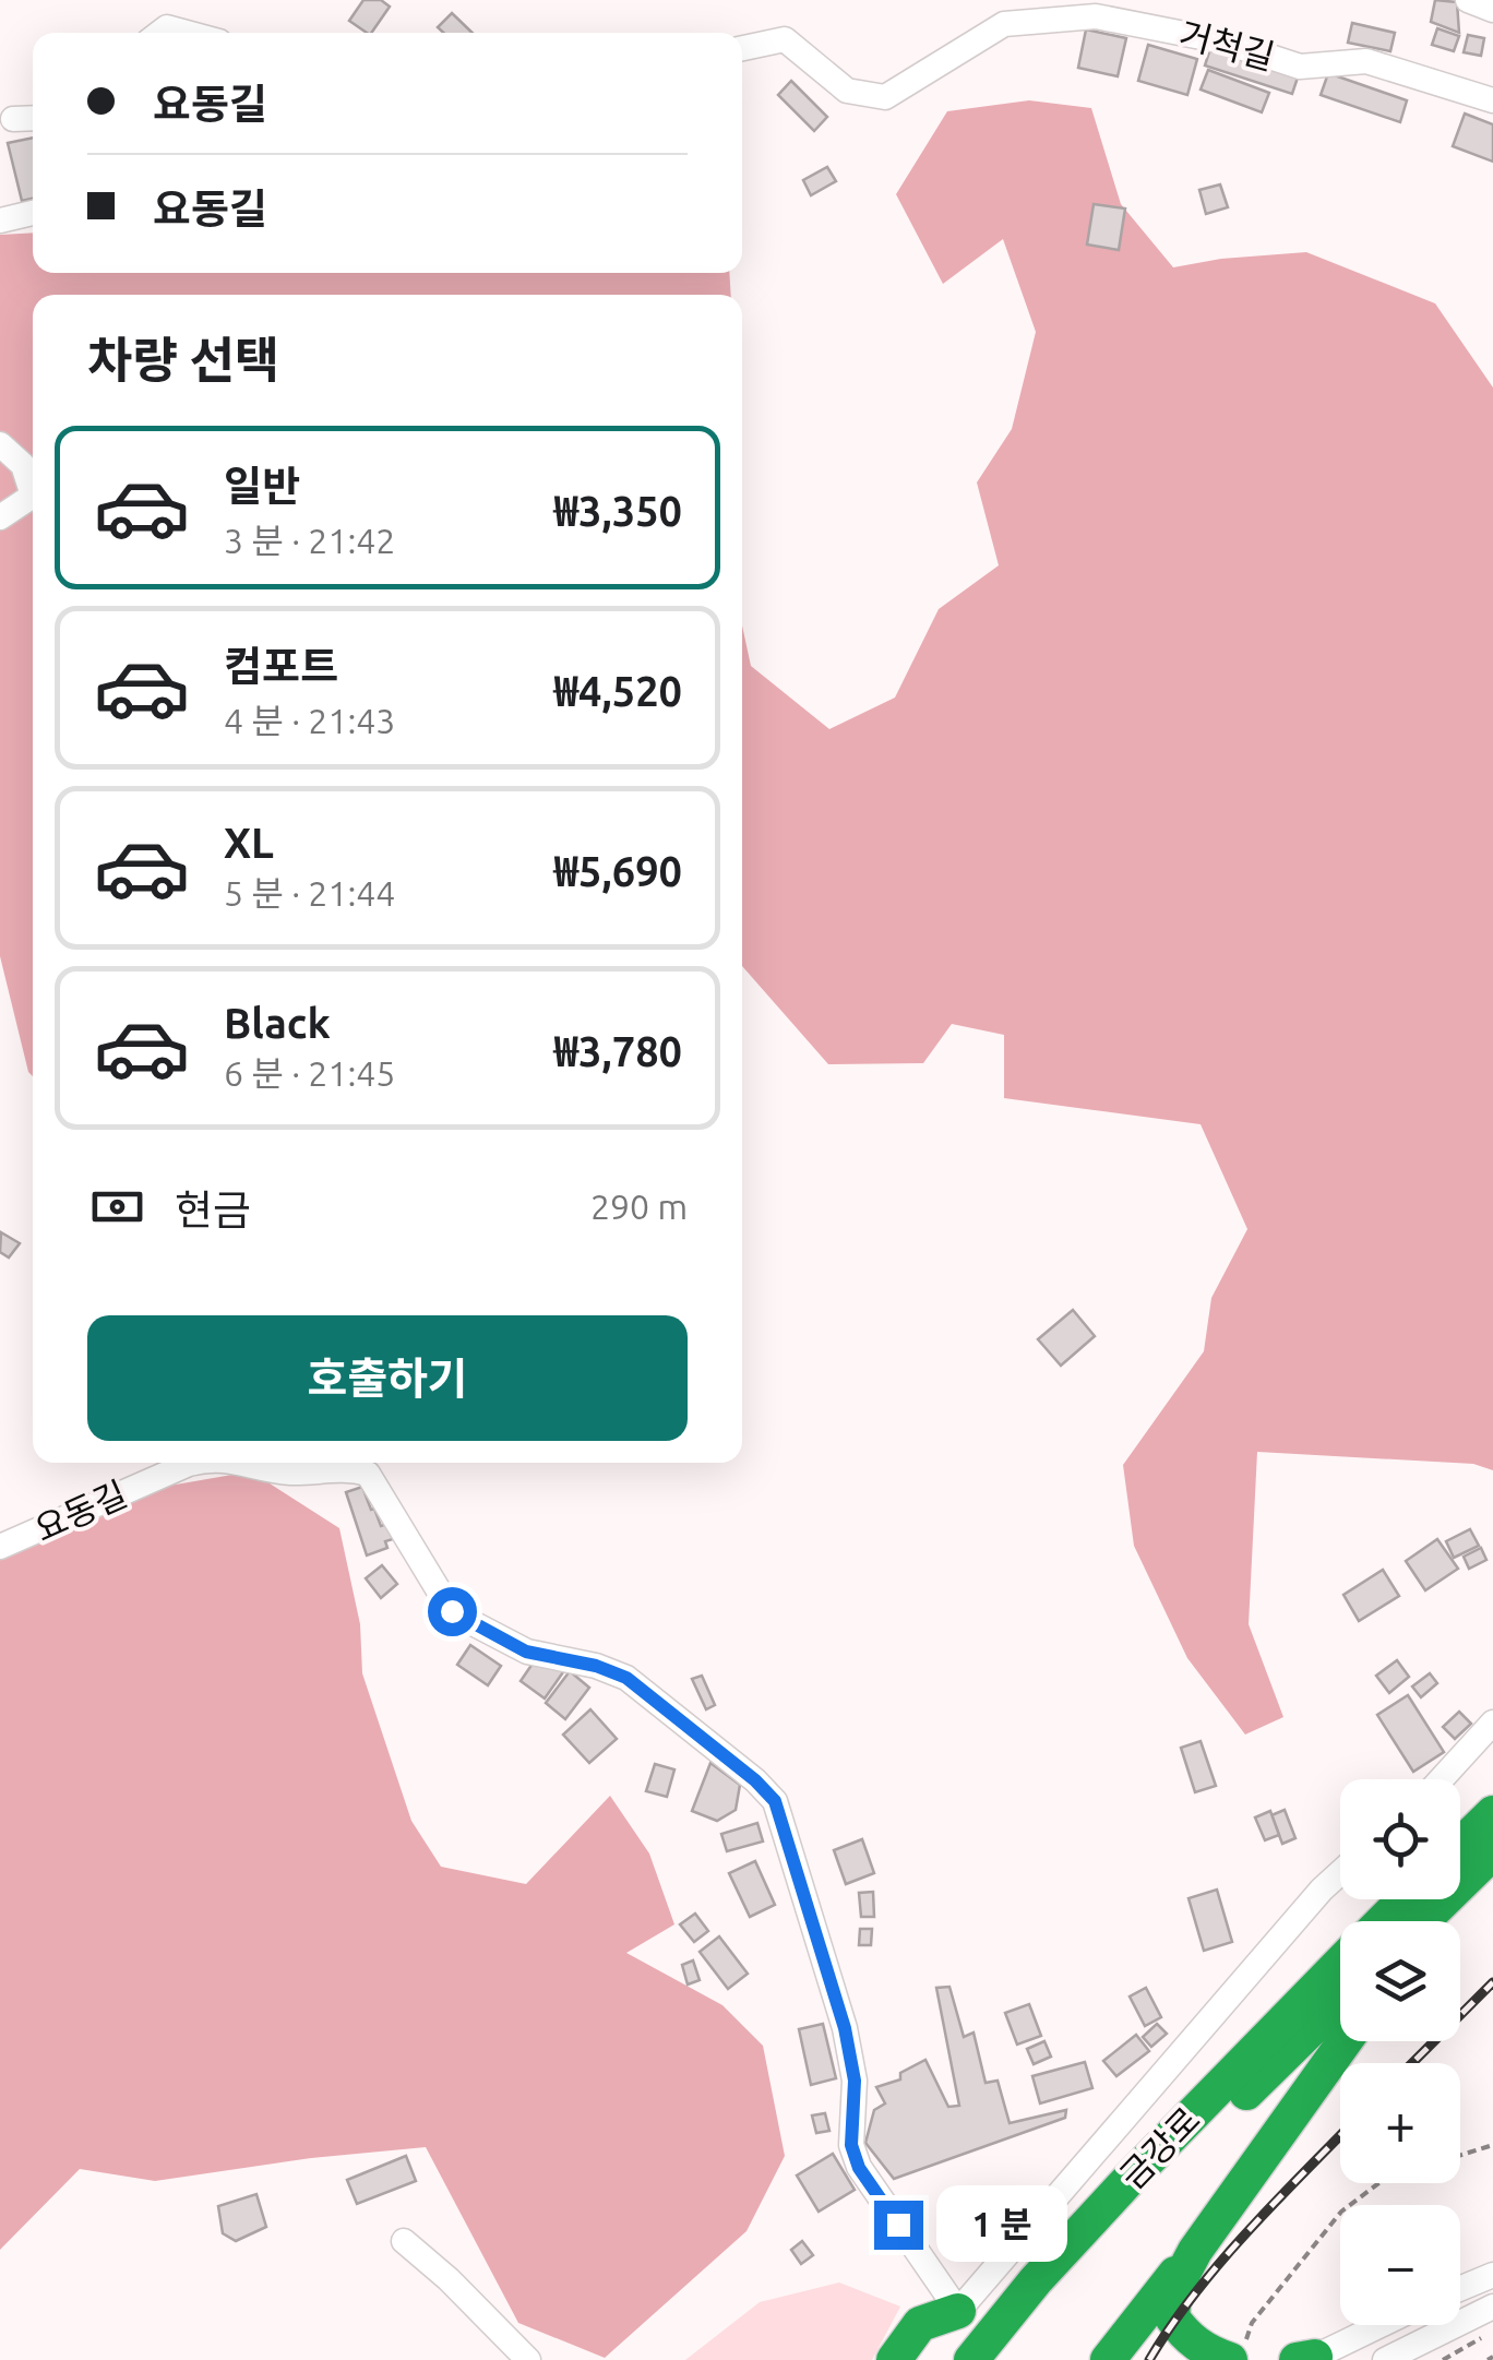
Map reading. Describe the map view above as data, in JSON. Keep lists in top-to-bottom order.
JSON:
{
  "streets": {
    "highway": ["금강로"],
    "street": ["거척길", "요동길"]
  },
  "page": {
    "banner": ["요동길", "요동길"],
    "heading": "차량 선택",
    "list": [
      {
        "name": "일반",
        "note": "3 분 · 21:42",
        "value": "₩3,350"
      },
      {
        "name": "컴포트",
        "note": "4 분 · 21:43",
        "value": "₩4,520"
      },
      {
        "name": "XL",
        "note": "5 분 · 21:44",
        "value": "₩5,690"
      },
      {
        "name": "Black",
        "note": "6 분 · 21:45",
        "value": "₩3,780"
      }
    ],
    "pay": ["현금", "290 m"],
    "buttons": "호출하기",
    "map_buttons": ["+", "−"],
    "bubble": "1 분"
  }
}
